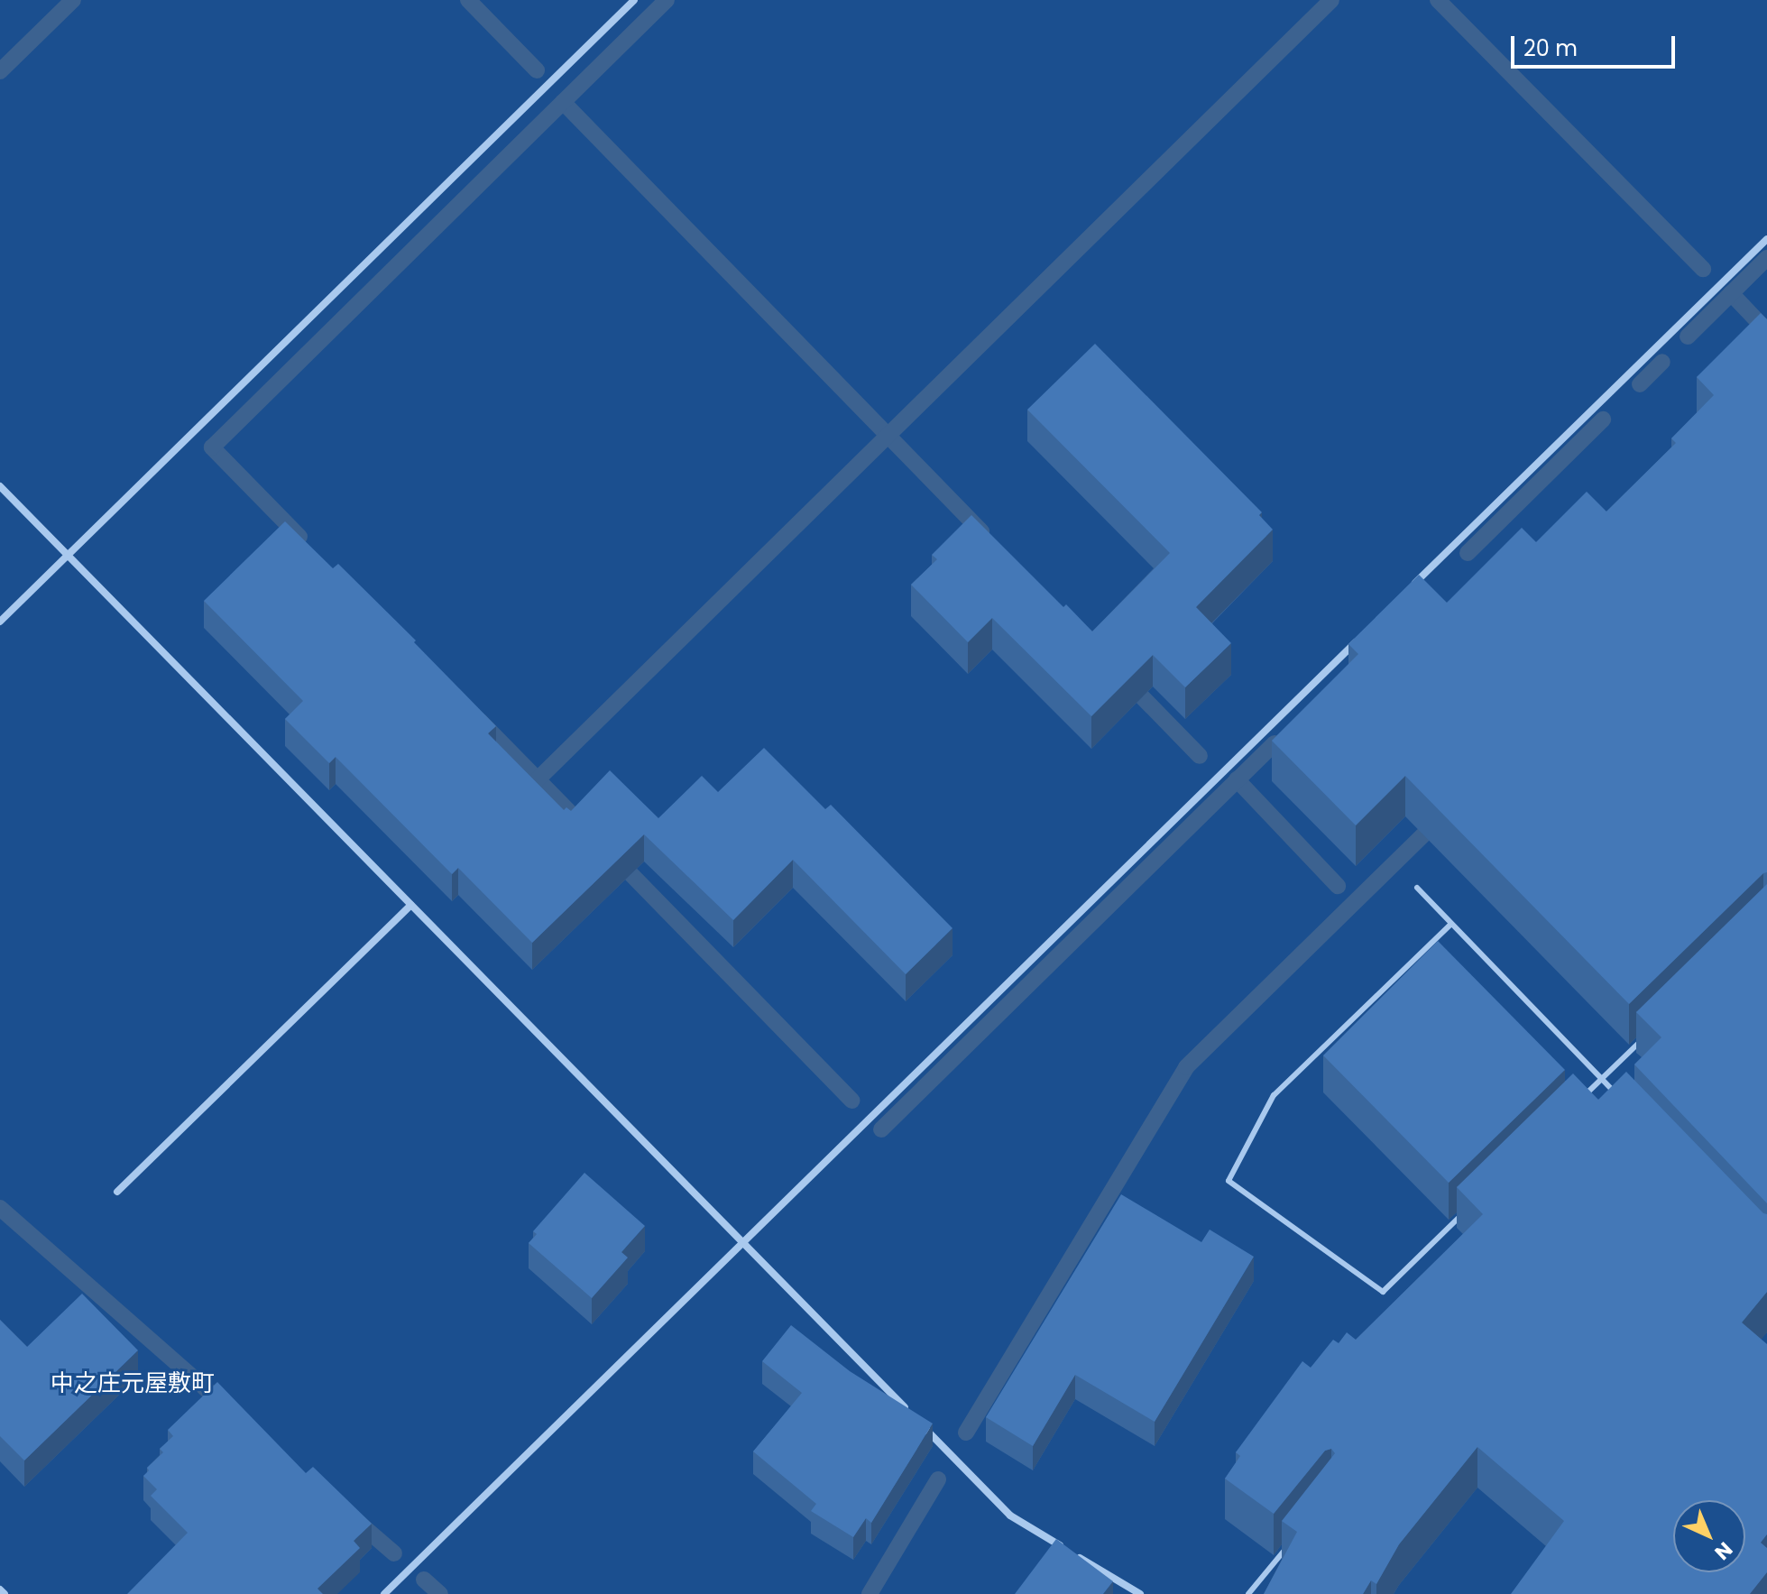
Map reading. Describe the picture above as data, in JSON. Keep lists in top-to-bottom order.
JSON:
{
  "districts": ["中之庄元屋敷町"],
  "scale_bar": "20 m",
  "north": "bottom right"
}
